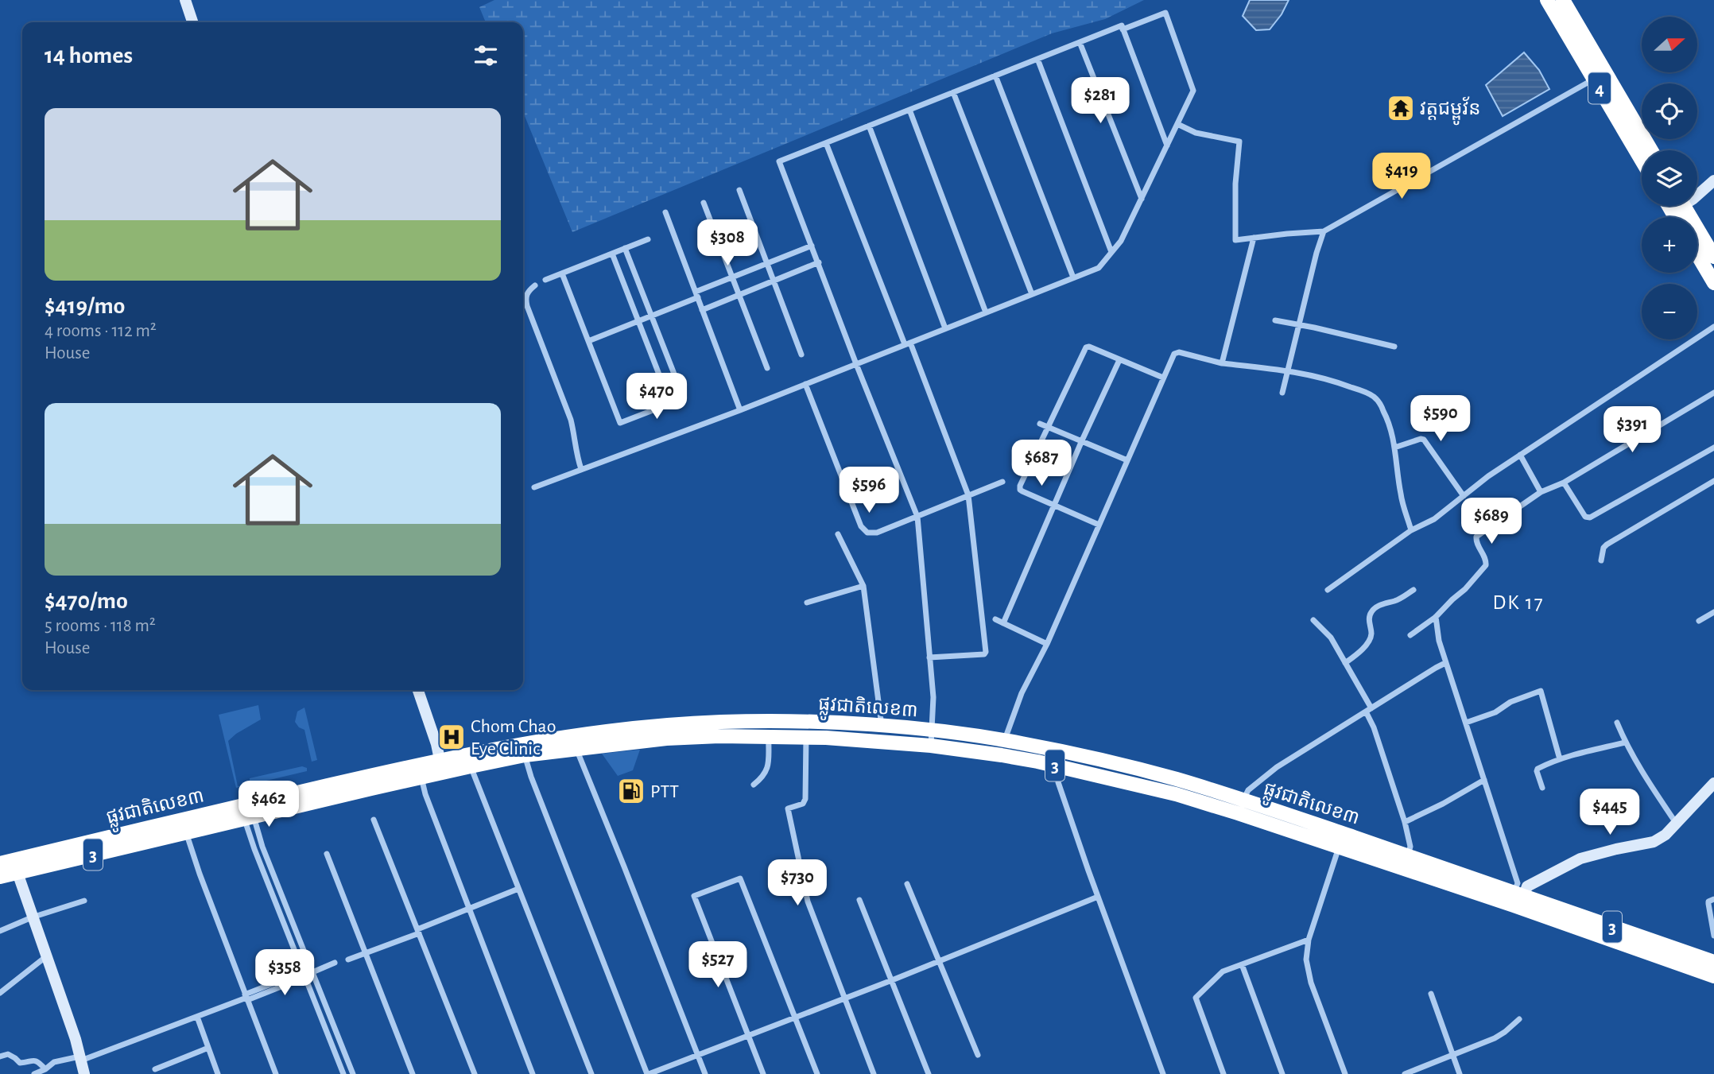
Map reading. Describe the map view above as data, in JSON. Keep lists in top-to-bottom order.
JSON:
{
  "streets": {
    "highway": ["4", "ផ្លូវជាតិលេខ៣", "3"]
  },
  "districts": ["DK 17"],
  "places": {
    "temple": ["វត្តជម្ពូវ័ន"],
    "hospital": ["Chom Chao Eye Clinic"],
    "fuel station": ["PTT"]
  },
  "north": "right",
  "page": {
    "map_buttons": ["+", "−"],
    "heading": "14 homes",
    "price": [
      "$281",
      "$419",
      "$308",
      "$470",
      "$590",
      "$391",
      "$687",
      "$596",
      "$689",
      "$462",
      "$445",
      "$730",
      "$527",
      "$358"
    ],
    "list": [
      {
        "name": "$419/mo",
        "note": "4 rooms · 112 m² · House"
      },
      {
        "name": "$470/mo",
        "note": "5 rooms · 118 m² · House"
      }
    ]
  }
}
